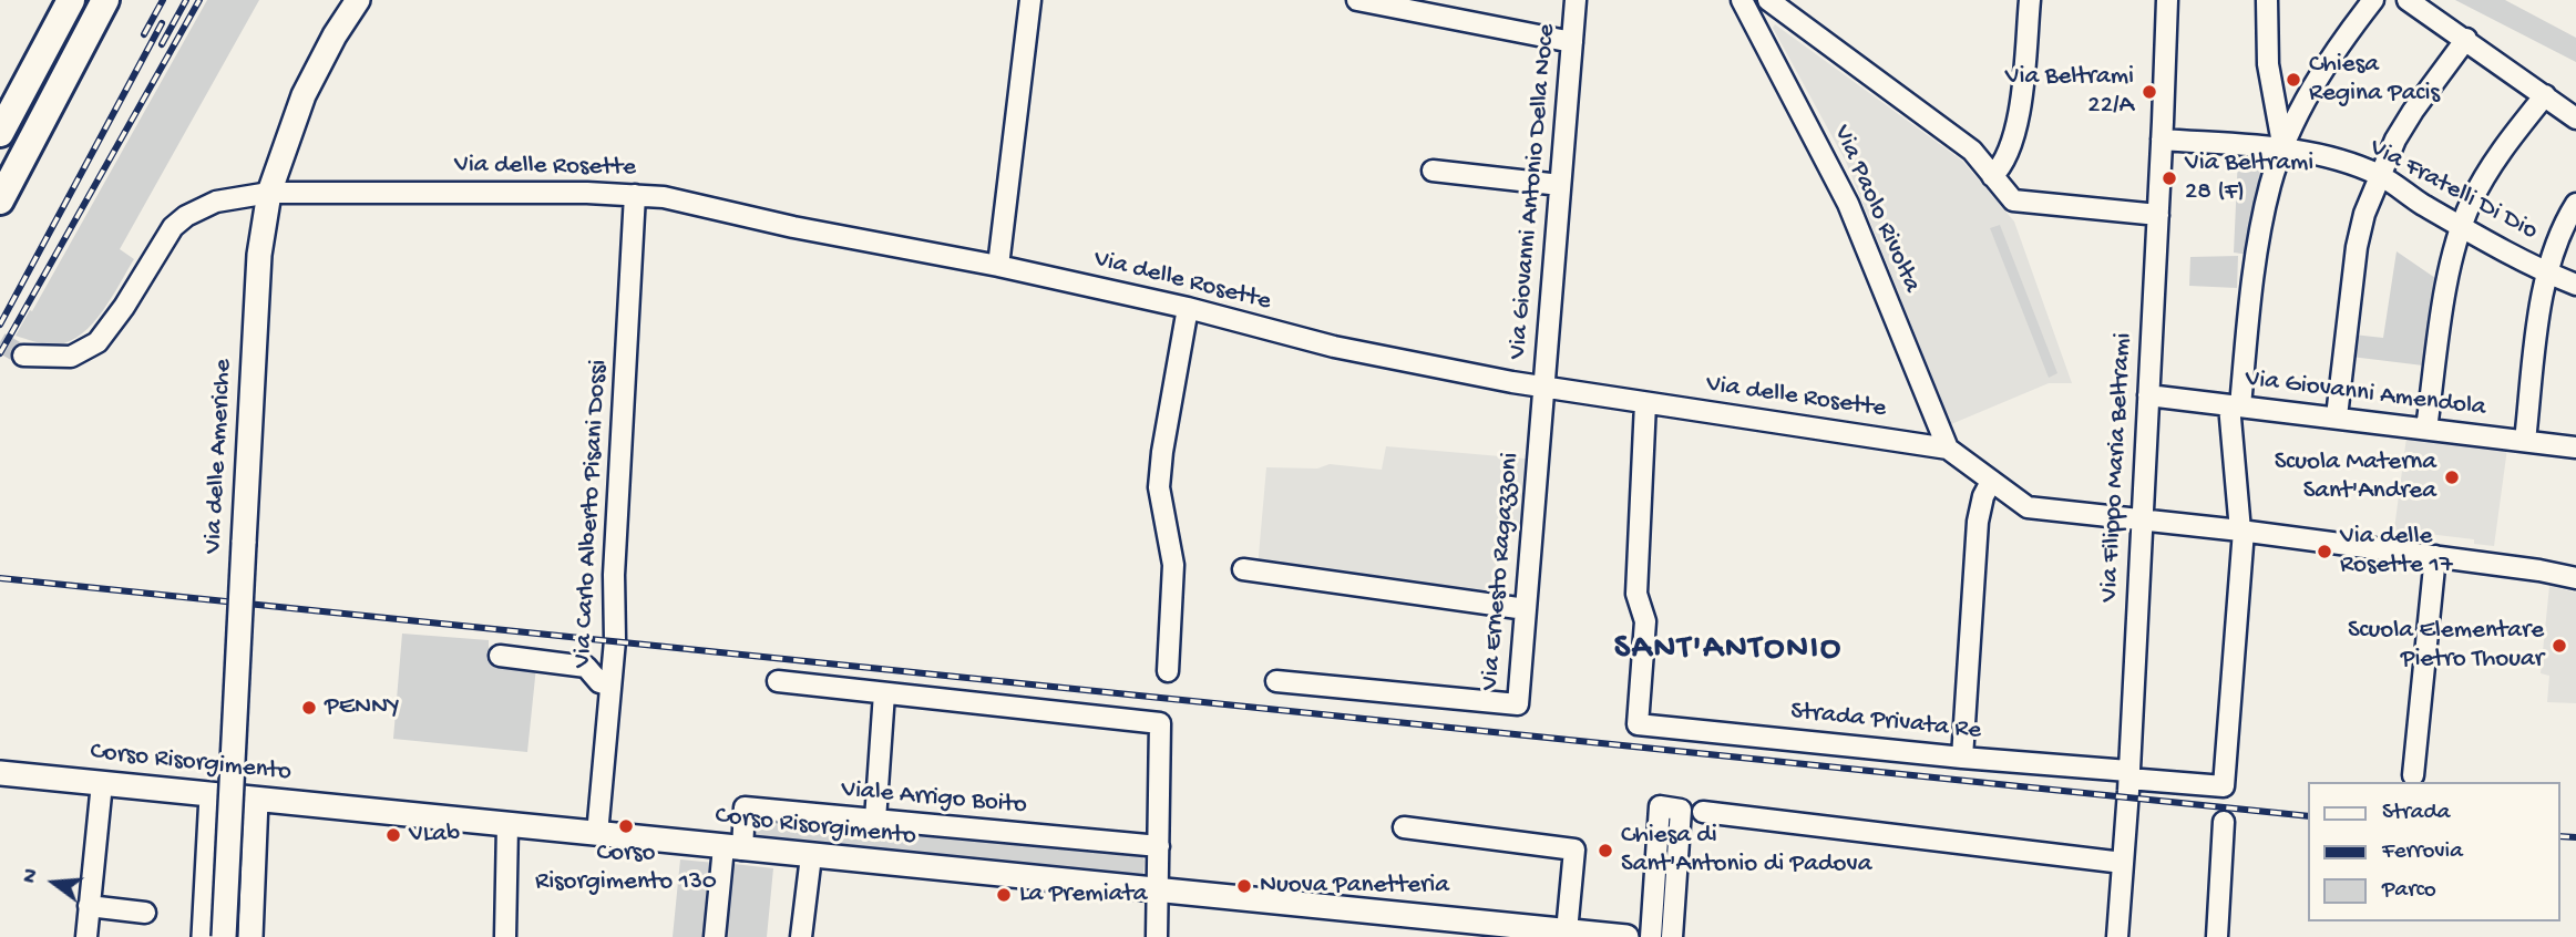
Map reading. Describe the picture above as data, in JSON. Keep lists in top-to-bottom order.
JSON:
{
  "streets": {
    "main road": ["Via delle Americhe", "Corso Risorgimento"],
    "street": [
      "Via delle Rosette",
      "Via Fratelli Di Dio",
      "Via Giovanni Antonio Della Noce",
      "Via Paolo Rivolta",
      "Via Giovanni Amendola",
      "Via Filippo Maria Beltrami",
      "Via Carlo Alberto Pisani Dossi",
      "Via Ernesto Ragazzoni",
      "Strada Privata Re",
      "Viale Arrigo Boito"
    ]
  },
  "crossings": [
    ["Via delle Rosette", "Via Giovanni Antonio Della Noce"],
    ["Via delle Rosette", "Via Paolo Rivolta"],
    ["Via delle Rosette", "Via delle Americhe"],
    ["Via delle Rosette", "Via Filippo Maria Beltrami"],
    ["Via delle Rosette", "Via Carlo Alberto Pisani Dossi"],
    ["Via delle Rosette", "Via Ernesto Ragazzoni"],
    ["Via delle Rosette", "Strada Privata Re"],
    ["Via Fratelli Di Dio", "Via Filippo Maria Beltrami"],
    ["Via Giovanni Antonio Della Noce", "Via Ernesto Ragazzoni"],
    ["Via Giovanni Amendola", "Via Filippo Maria Beltrami"],
    ["Via Filippo Maria Beltrami", "Strada Privata Re"],
    ["Via Carlo Alberto Pisani Dossi", "Corso Risorgimento"],
    ["Corso Risorgimento", "Viale Arrigo Boito"]
  ],
  "districts": ["SANT'ANTONIO"],
  "places": [
    "Chiesa Regina Pacis",
    "Via Beltrami 22/A",
    "Via Beltrami 28 (F)",
    "Scuola Materna Sant'Andrea",
    "Via delle Rosette 17",
    "Scuola Elementare Pietro Thouar",
    "PENNY",
    "Corso Risorgimento 130",
    "VLab",
    "Chiesa di Sant'Antonio di Padova",
    "Nuova Panetteria",
    "La Premiata"
  ],
  "legend": ["Strada", "Ferrovia", "Parco"],
  "north": "left"
}
